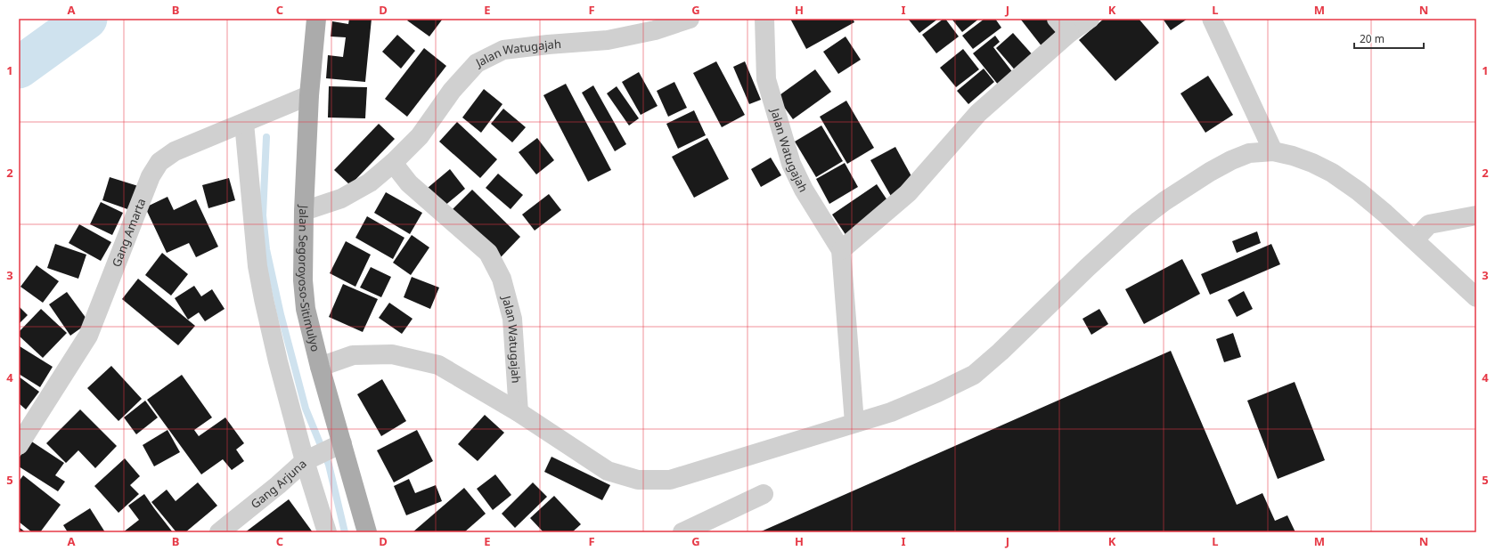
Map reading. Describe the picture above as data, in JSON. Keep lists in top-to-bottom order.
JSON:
{
  "streets": {
    "main road": ["Jalan Segoroyoso-Sitimulyo"],
    "street": ["Jalan Watugajah", "Gang Amarta", "Gang Arjuna"]
  },
  "crossings": [
    ["Jalan Watugajah", "Jalan Segoroyoso-Sitimulyo"],
    ["Gang Amarta", "Jalan Segoroyoso-Sitimulyo"],
    ["Jalan Segoroyoso-Sitimulyo", "Gang Arjuna"]
  ],
  "scale_bar": "20 m",
  "grid": {
    "columns": [
      "A",
      "B",
      "C",
      "D",
      "E",
      "F",
      "G",
      "H",
      "I",
      "J",
      "K",
      "L",
      "M",
      "N"
    ],
    "rows": [
      "1",
      "2",
      "3",
      "4",
      "5"
    ]
  }
}
